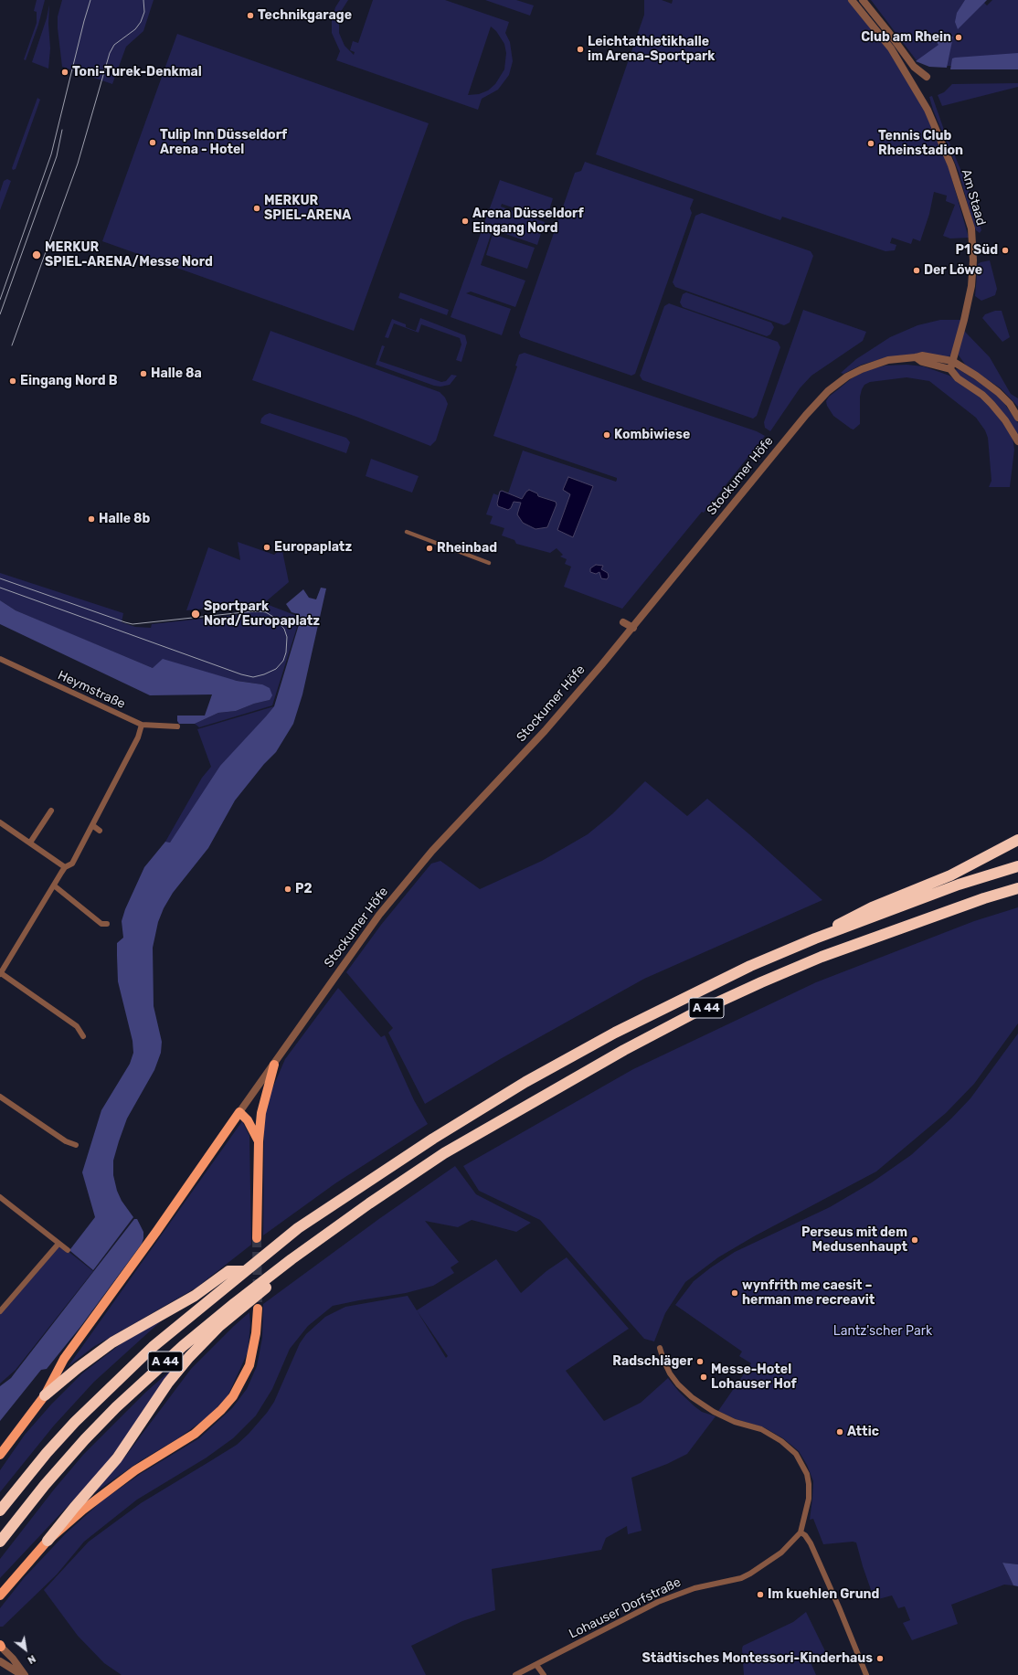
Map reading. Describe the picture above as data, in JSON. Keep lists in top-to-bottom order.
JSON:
{
  "streets": {
    "highway": ["A 44"],
    "street": [
      "Am Staad",
      "Stockumer Höfe",
      "Heymstraße",
      "Lohauser Dorfstraße"
    ]
  },
  "crossings": [
    ["Am Staad", "Stockumer Höfe"]
  ],
  "parks": ["Lantz'scher Park"],
  "places": [
    "Technikgarage",
    "Club am Rhein",
    "Leichtathletikhalle im Arena-Sportpark",
    "Toni-Turek-Denkmal",
    "Tulip Inn Düsseldorf Arena - Hotel",
    "Tennis Club Rheinstadion",
    "MERKUR SPIEL-ARENA",
    "Arena Düsseldorf Eingang Nord",
    "P1 Süd",
    "MERKUR SPIEL-ARENA/Messe Nord",
    "Der Löwe",
    "Halle 8a",
    "Eingang Nord B",
    "Kombiwiese",
    "Halle 8b",
    "Europaplatz",
    "Rheinbad",
    "Sportpark Nord/Europaplatz",
    "P2",
    "Perseus mit dem Medusenhaupt",
    "wynfrith me caesit – herman me recreavit",
    "Radschläger",
    "Messe-Hotel Lohauser Hof",
    "Attic",
    "Im kuehlen Grund",
    "Städtisches Montessori-Kinderhaus"
  ],
  "north": "bottom right"
}
